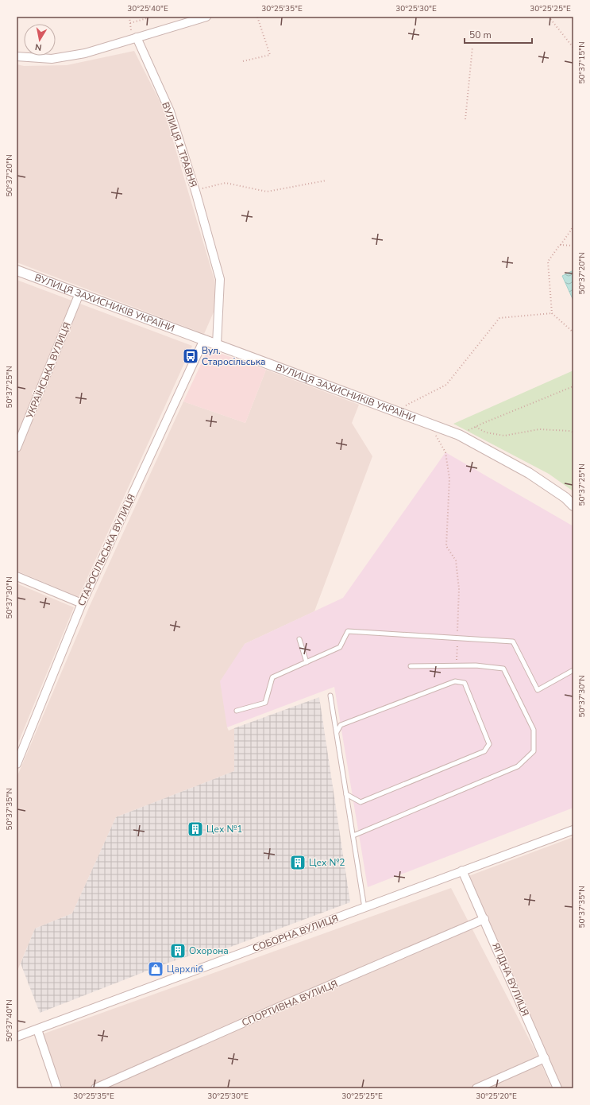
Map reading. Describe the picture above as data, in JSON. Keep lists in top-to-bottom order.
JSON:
{
  "streets": {
    "street": [
      "ВУЛИЦЯ 1 ТРАВНЯ",
      "ВУЛИЦЯ ЗАХИСНИКІВ УКРАЇНИ",
      "УКРАЇНСЬКА ВУЛИЦЯ",
      "СТАРОСІЛЬСЬКА ВУЛИЦЯ",
      "СОБОРНА ВУЛИЦЯ",
      "ЯГІДНА ВУЛИЦЯ",
      "СПОРТИВНА ВУЛИЦЯ"
    ]
  },
  "crossings": [
    ["ВУЛИЦЯ 1 ТРАВНЯ", "ВУЛИЦЯ ЗАХИСНИКІВ УКРАЇНИ"],
    ["ВУЛИЦЯ ЗАХИСНИКІВ УКРАЇНИ", "УКРАЇНСЬКА ВУЛИЦЯ"],
    ["ВУЛИЦЯ ЗАХИСНИКІВ УКРАЇНИ", "СТАРОСІЛЬСЬКА ВУЛИЦЯ"],
    ["СОБОРНА ВУЛИЦЯ", "ЯГІДНА ВУЛИЦЯ"],
    ["ЯГІДНА ВУЛИЦЯ", "СПОРТИВНА ВУЛИЦЯ"]
  ],
  "places": {
    "bus stop": ["Вул. Старосільська"],
    "building": ["Цех №1", "Цех №2", "Охорона"],
    "shop": ["Цархліб"]
  },
  "scale_bar": "50 m",
  "north": "bottom",
  "coordinates": [
    "30°25'40\"E",
    "30°25'35\"E",
    "30°25'30\"E",
    "30°25'25\"E",
    "50°37'15\"N",
    "50°37'20\"N",
    "50°37'25\"N",
    "50°37'30\"N",
    "50°37'35\"N",
    "50°37'40\"N",
    "30°25'20\"E"
  ]
}
